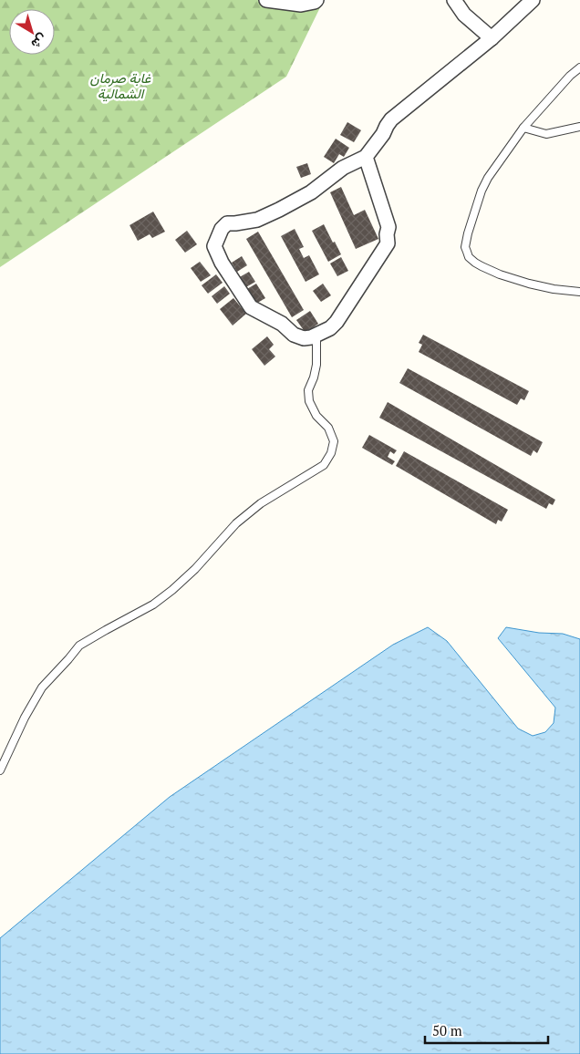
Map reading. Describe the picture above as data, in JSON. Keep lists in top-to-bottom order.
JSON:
{
  "parks": ["غابة صرمان الشمالية"],
  "scale_bar": "50 m",
  "north": "bottom right"
}
